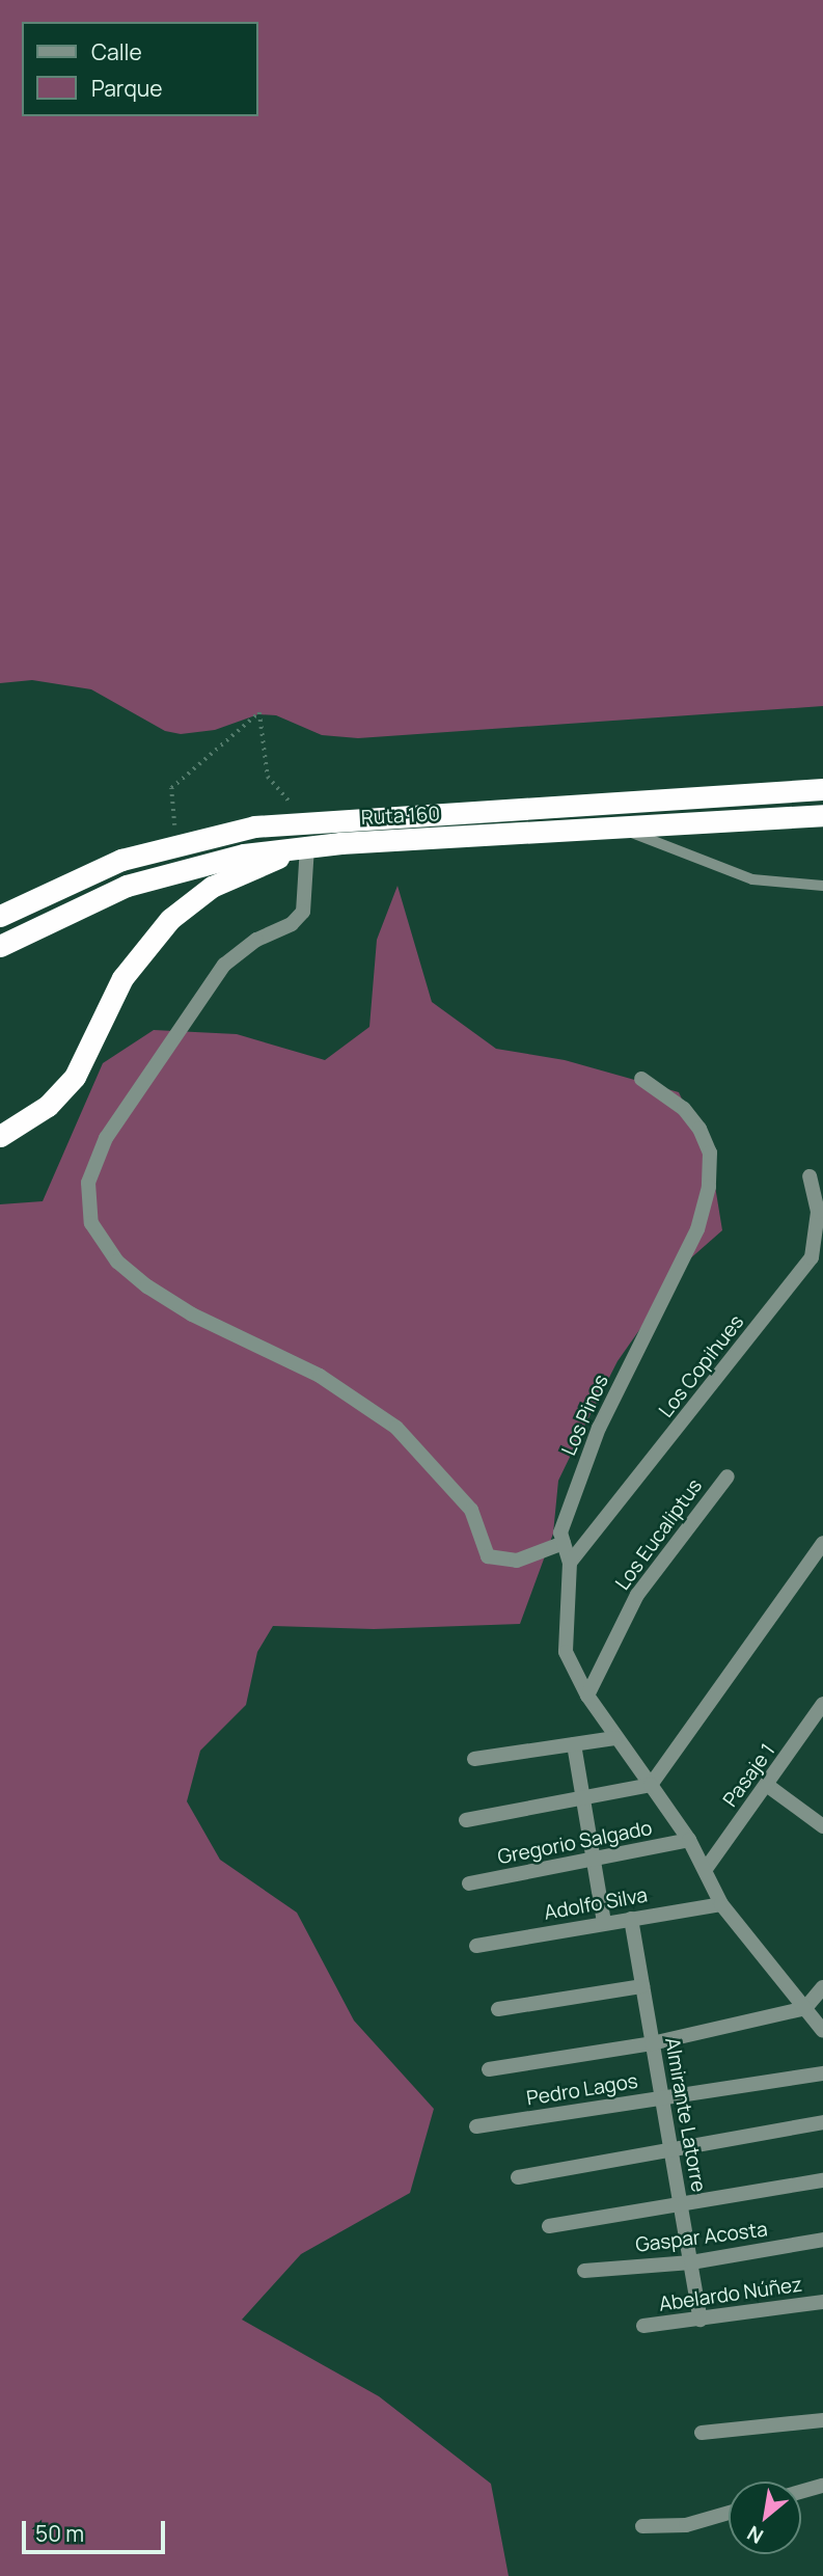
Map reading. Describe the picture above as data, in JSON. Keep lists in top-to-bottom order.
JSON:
{
  "streets": {
    "highway": ["Ruta 160"],
    "street": [
      "Los Copihues",
      "Los Pinos",
      "Los Eucaliptus",
      "Pasaje 1",
      "Gregorio Salgado",
      "Adolfo Silva",
      "Pedro Lagos",
      "Almirante Latorre",
      "Gaspar Acosta",
      "Abelardo Núñez"
    ]
  },
  "crossings": [
    ["Los Copihues", "Los Pinos"],
    ["Los Pinos", "Los Eucaliptus"],
    ["Los Pinos", "Pasaje 1"],
    ["Los Pinos", "Gregorio Salgado"],
    ["Los Pinos", "Adolfo Silva"],
    ["Adolfo Silva", "Almirante Latorre"],
    ["Pedro Lagos", "Almirante Latorre"],
    ["Almirante Latorre", "Gaspar Acosta"],
    ["Almirante Latorre", "Abelardo Núñez"]
  ],
  "legend": ["Calle", "Parque"],
  "scale_bar": "50 m",
  "north": "bottom left"
}
